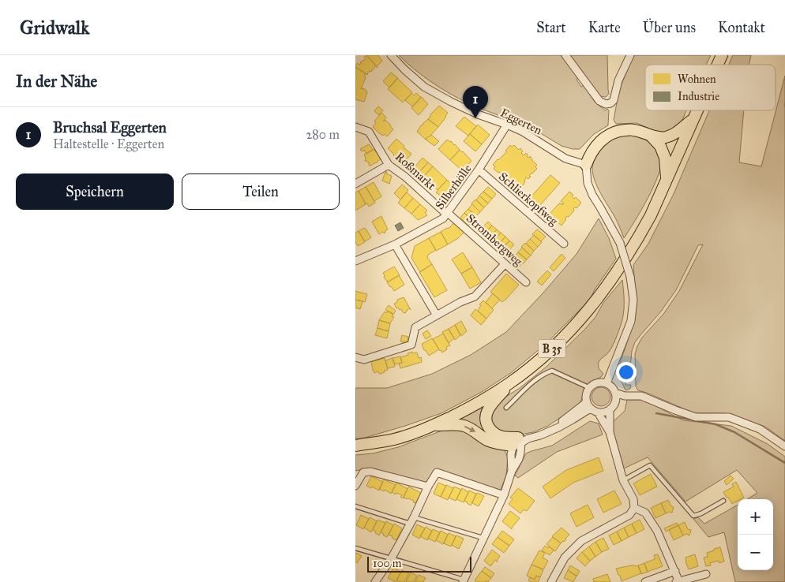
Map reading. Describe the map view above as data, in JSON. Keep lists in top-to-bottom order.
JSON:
{
  "streets": {
    "main road": ["B 35"],
    "street": [
      "Eggerten",
      "Roßmarkt",
      "Silberhölle",
      "Schlierkopfweg",
      "Strombergweg"
    ]
  },
  "crossings": [
    ["Eggerten", "Silberhölle"],
    ["Roßmarkt", "Silberhölle"],
    ["Roßmarkt", "Strombergweg"],
    ["Silberhölle", "Schlierkopfweg"],
    ["Silberhölle", "Strombergweg"]
  ],
  "legend": ["Wohnen", "Industrie"],
  "scale_bar": "100 m",
  "page": {
    "header": "Gridwalk",
    "nav": [
      "Start",
      "Karte",
      "Über uns",
      "Kontakt"
    ],
    "heading": "In der Nähe",
    "pins": "1",
    "list": [
      {
        "mark": "1",
        "name": "Bruchsal Eggerten",
        "note": "Haltestelle · Eggerten",
        "value": "280 m"
      }
    ],
    "buttons": ["Speichern", "Teilen"],
    "map_buttons": ["+", "−"],
    "scale": "100 m"
  }
}
